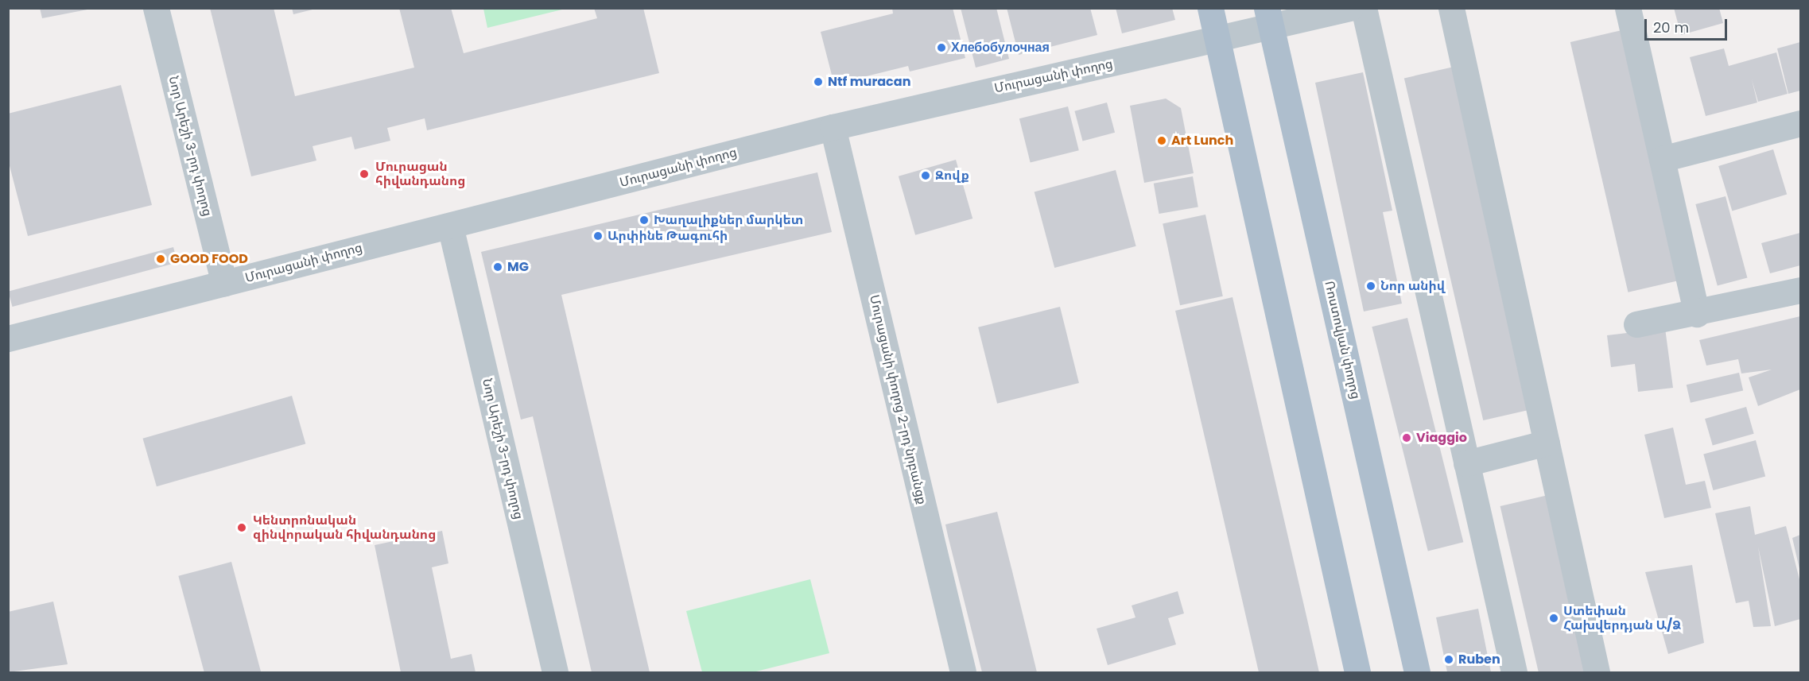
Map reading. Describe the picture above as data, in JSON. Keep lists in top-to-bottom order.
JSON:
{
  "streets": {
    "main road": ["Ռոստովյան փողոց"],
    "street": ["Մուրացանի փողոց", "Նոր Արեշի 3-րդ փողոց", "Մուրացանի փողոց 2-րդ նրբանցք"]
  },
  "crossings": [
    ["Մուրացանի փողոց", "Նոր Արեշի 3-րդ փողոց"],
    ["Մուրացանի փողոց", "Ռոստովյան փողոց"],
    ["Մուրացանի փողոց", "Մուրացանի փողոց 2-րդ նրբանցք"]
  ],
  "places": [
    "Хлебобулочная",
    "Ntf muracan",
    "Art Lunch",
    "Մուրացան հիվանդանոց",
    "Զովք",
    "Խաղալիքներ մարկետ",
    "Արփինե Թագուհի",
    "GOOD FOOD",
    "MG",
    "Նոր անիվ",
    "Viaggio",
    "Կենտրոնական զինվորական հիվանդանոց",
    "Ստեփան Հախվերդյան Ա/Ձ",
    "Ruben"
  ],
  "scale_bar": "20 m"
}
